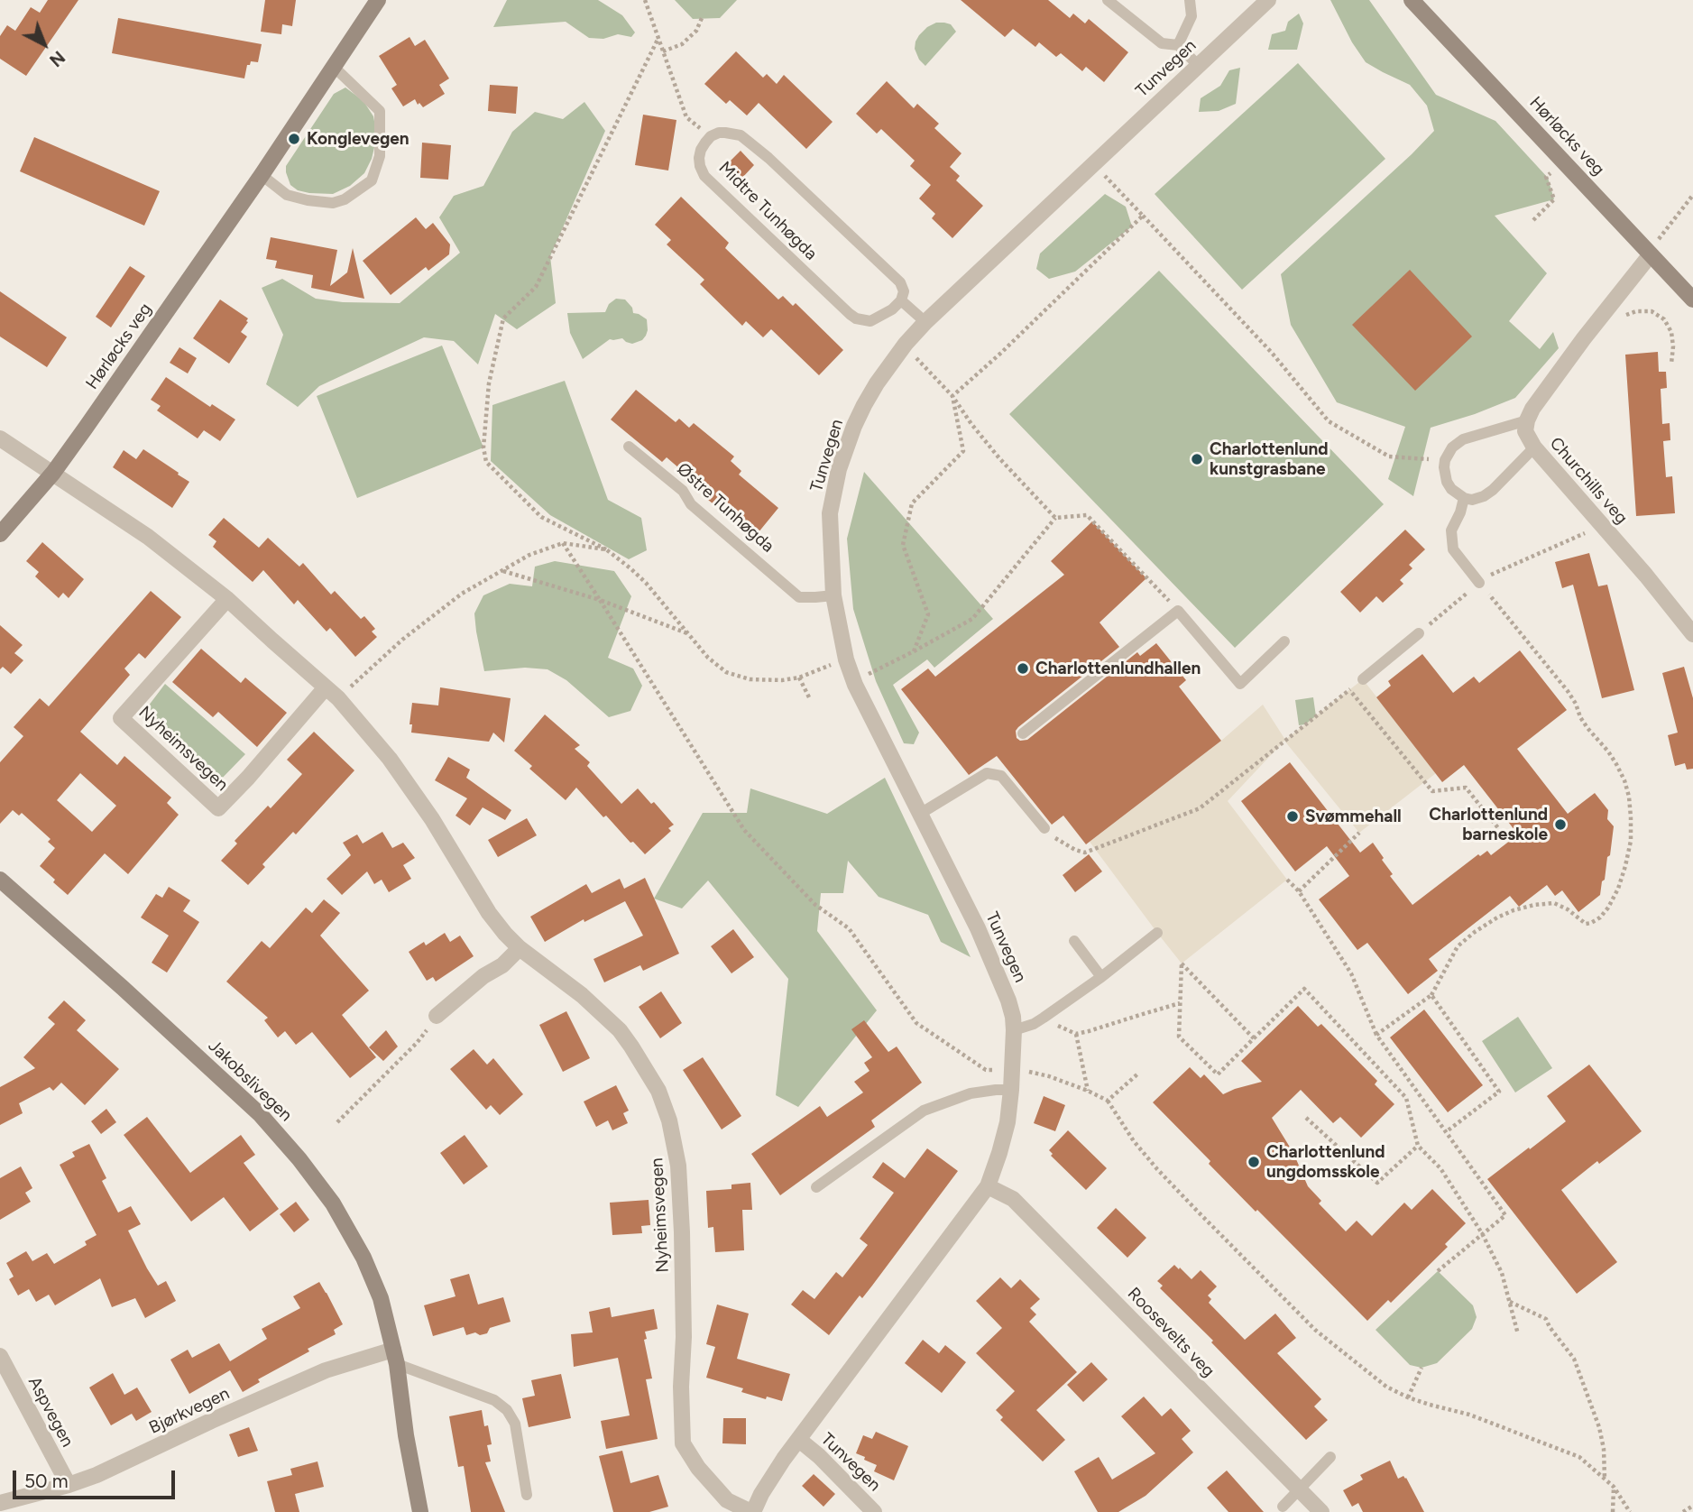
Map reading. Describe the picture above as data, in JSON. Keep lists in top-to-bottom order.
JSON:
{
  "streets": {
    "street": [
      "Tunvegen",
      "Hørløcks veg",
      "Churchills veg",
      "Nyheimsvegen",
      "Jakobslivegen",
      "Roosevelts veg",
      "Bjørkvegen",
      "Aspvegen"
    ],
    "lane": ["Midtre Tunhøgda", "Østre Tunhøgda"]
  },
  "crossings": [
    ["Tunvegen", "Midtre Tunhøgda"],
    ["Tunvegen", "Østre Tunhøgda"],
    ["Tunvegen", "Nyheimsvegen"],
    ["Tunvegen", "Roosevelts veg"],
    ["Hørløcks veg", "Nyheimsvegen"],
    ["Jakobslivegen", "Bjørkvegen"],
    ["Bjørkvegen", "Aspvegen"]
  ],
  "places": [
    "Konglevegen",
    "Charlottenlund kunstgrasbane",
    "Charlottenlundhallen",
    "Svømmehall",
    "Charlottenlund barneskole",
    "Charlottenlund ungdomsskole"
  ],
  "scale_bar": "50 m",
  "north": "bottom right"
}
